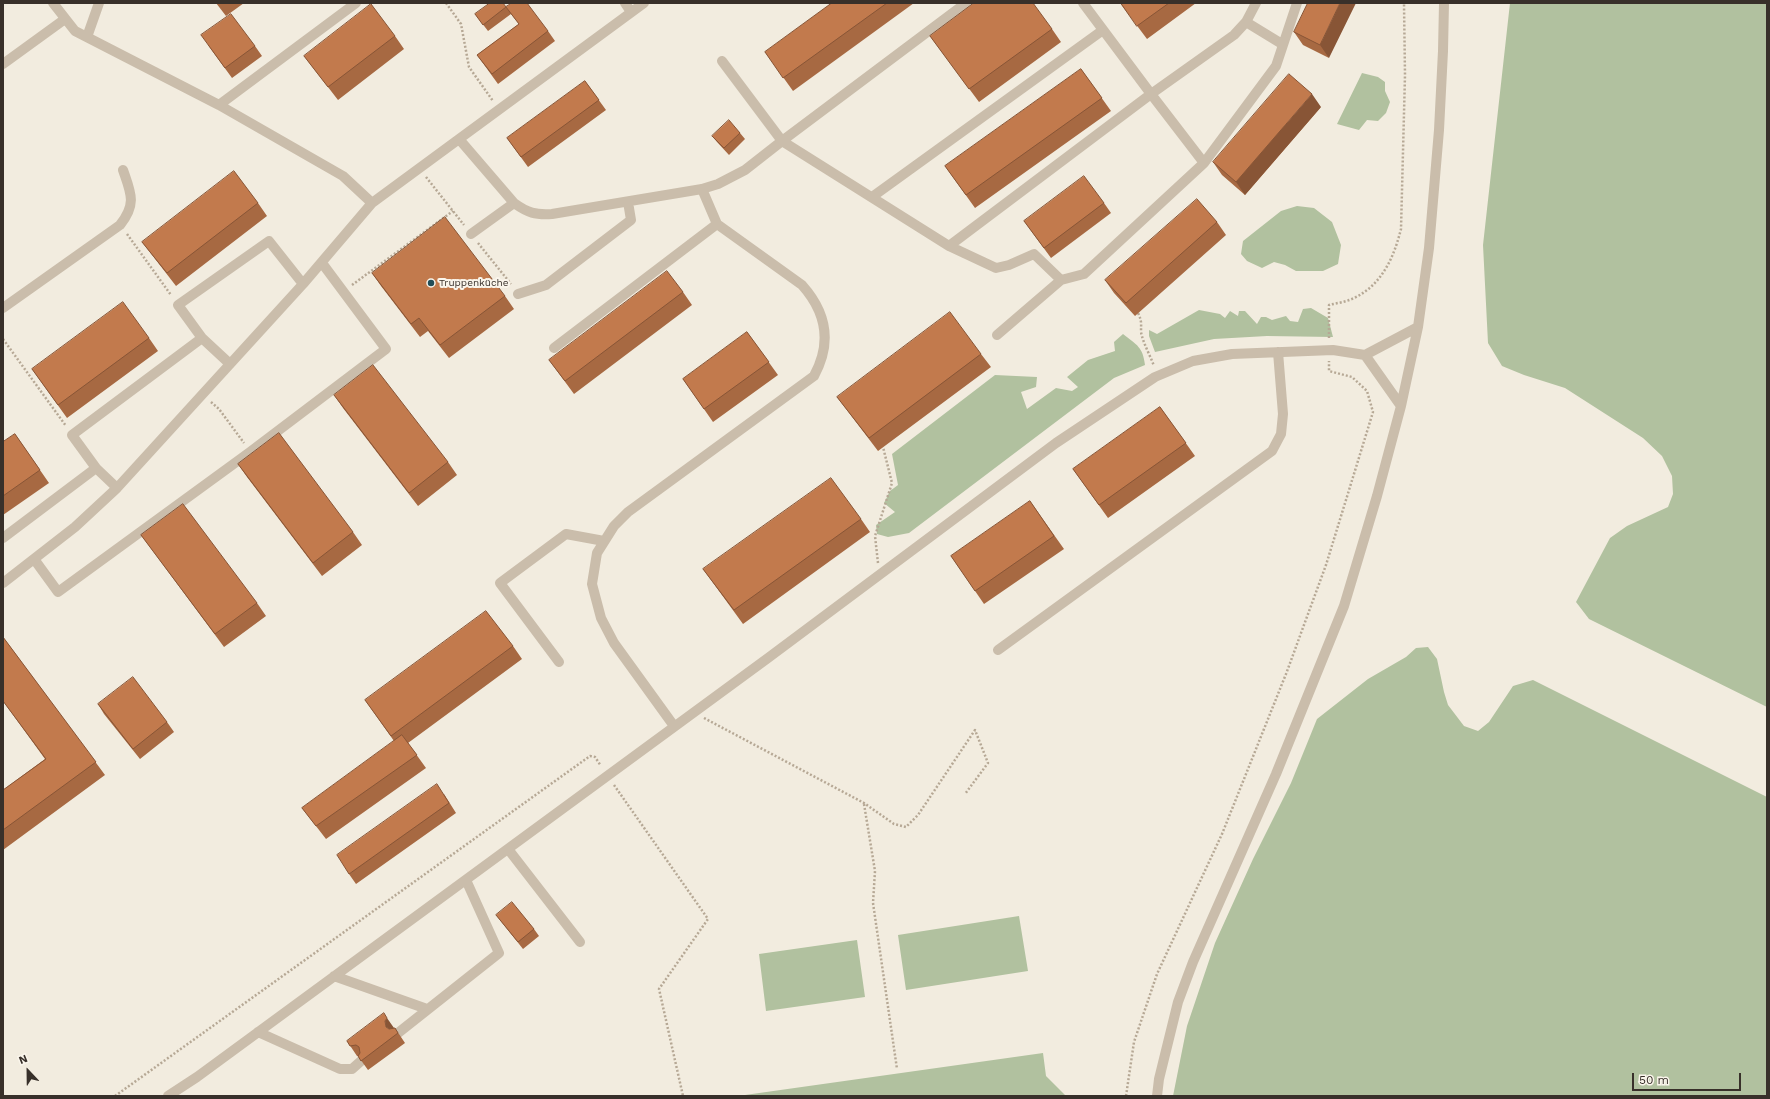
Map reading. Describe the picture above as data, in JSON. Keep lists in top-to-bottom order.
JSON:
{
  "places": ["Truppenküche"],
  "scale_bar": "50 m",
  "north": "top"
}
